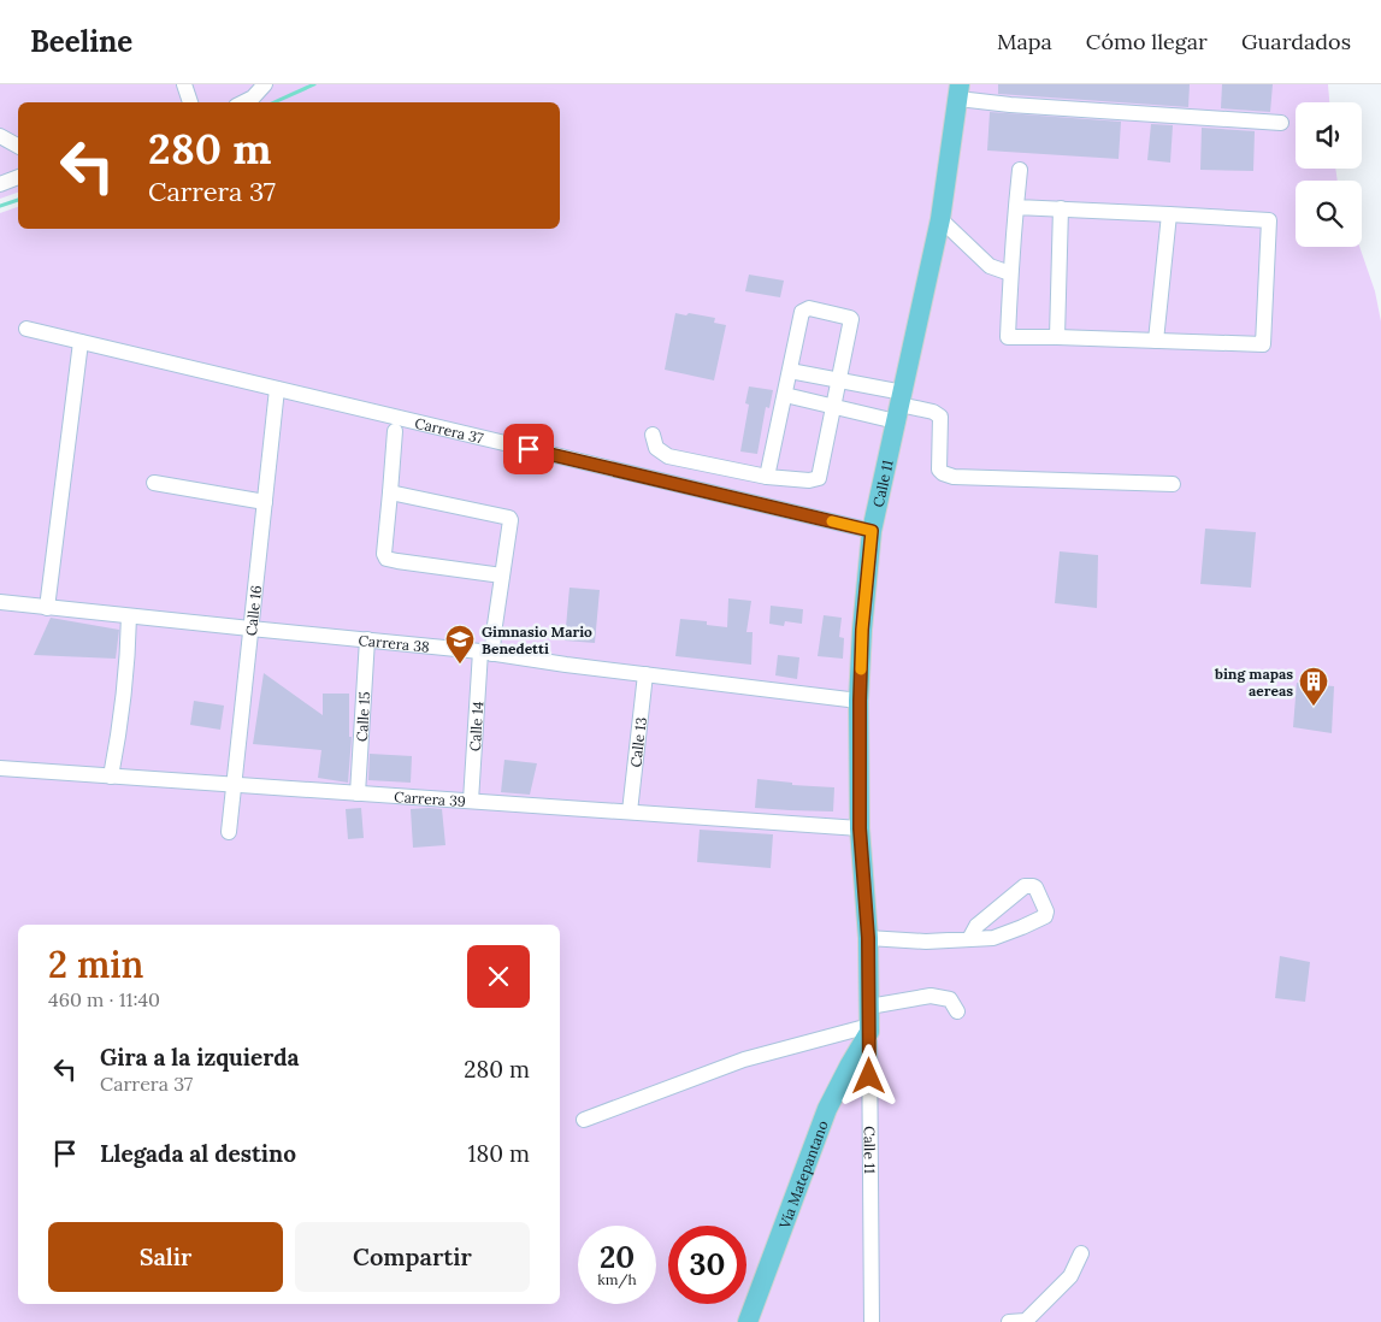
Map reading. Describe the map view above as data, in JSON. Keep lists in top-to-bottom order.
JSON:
{
  "streets": {
    "main road": ["Calle 11", "Vía Matepantano"],
    "street": [
      "Carrera 37",
      "Calle 16",
      "Carrera 38",
      "Calle 15",
      "Calle 14",
      "Calle 13",
      "Carrera 39"
    ]
  },
  "crossings": [
    ["Carrera 37", "Calle 11"],
    ["Carrera 37", "Calle 16"],
    ["Calle 11", "Carrera 38"],
    ["Calle 11", "Carrera 39"],
    ["Calle 11", "Vía Matepantano"],
    ["Calle 16", "Carrera 38"],
    ["Calle 16", "Carrera 39"],
    ["Carrera 38", "Calle 15"],
    ["Carrera 38", "Calle 14"],
    ["Carrera 38", "Calle 13"],
    ["Calle 15", "Carrera 39"],
    ["Calle 14", "Carrera 39"],
    ["Calle 13", "Carrera 39"]
  ],
  "places": {
    "school or university": ["Gimnasio Mario Benedetti"],
    "building": ["bing mapas aereas"]
  },
  "page": {
    "header": "Beeline",
    "nav": ["Mapa", "Cómo llegar", "Guardados"],
    "turn": ["280 m", "Carrera 37"],
    "heading": ["2 min", "460 m · 11:40"],
    "list": [
      {
        "name": "Gira a la izquierda",
        "note": "Carrera 37",
        "value": "280 m"
      },
      {
        "name": "Llegada al destino",
        "value": "180 m"
      }
    ],
    "buttons": ["Salir", "Compartir"],
    "speed": "20 km/h",
    "limit": "30"
  }
}
